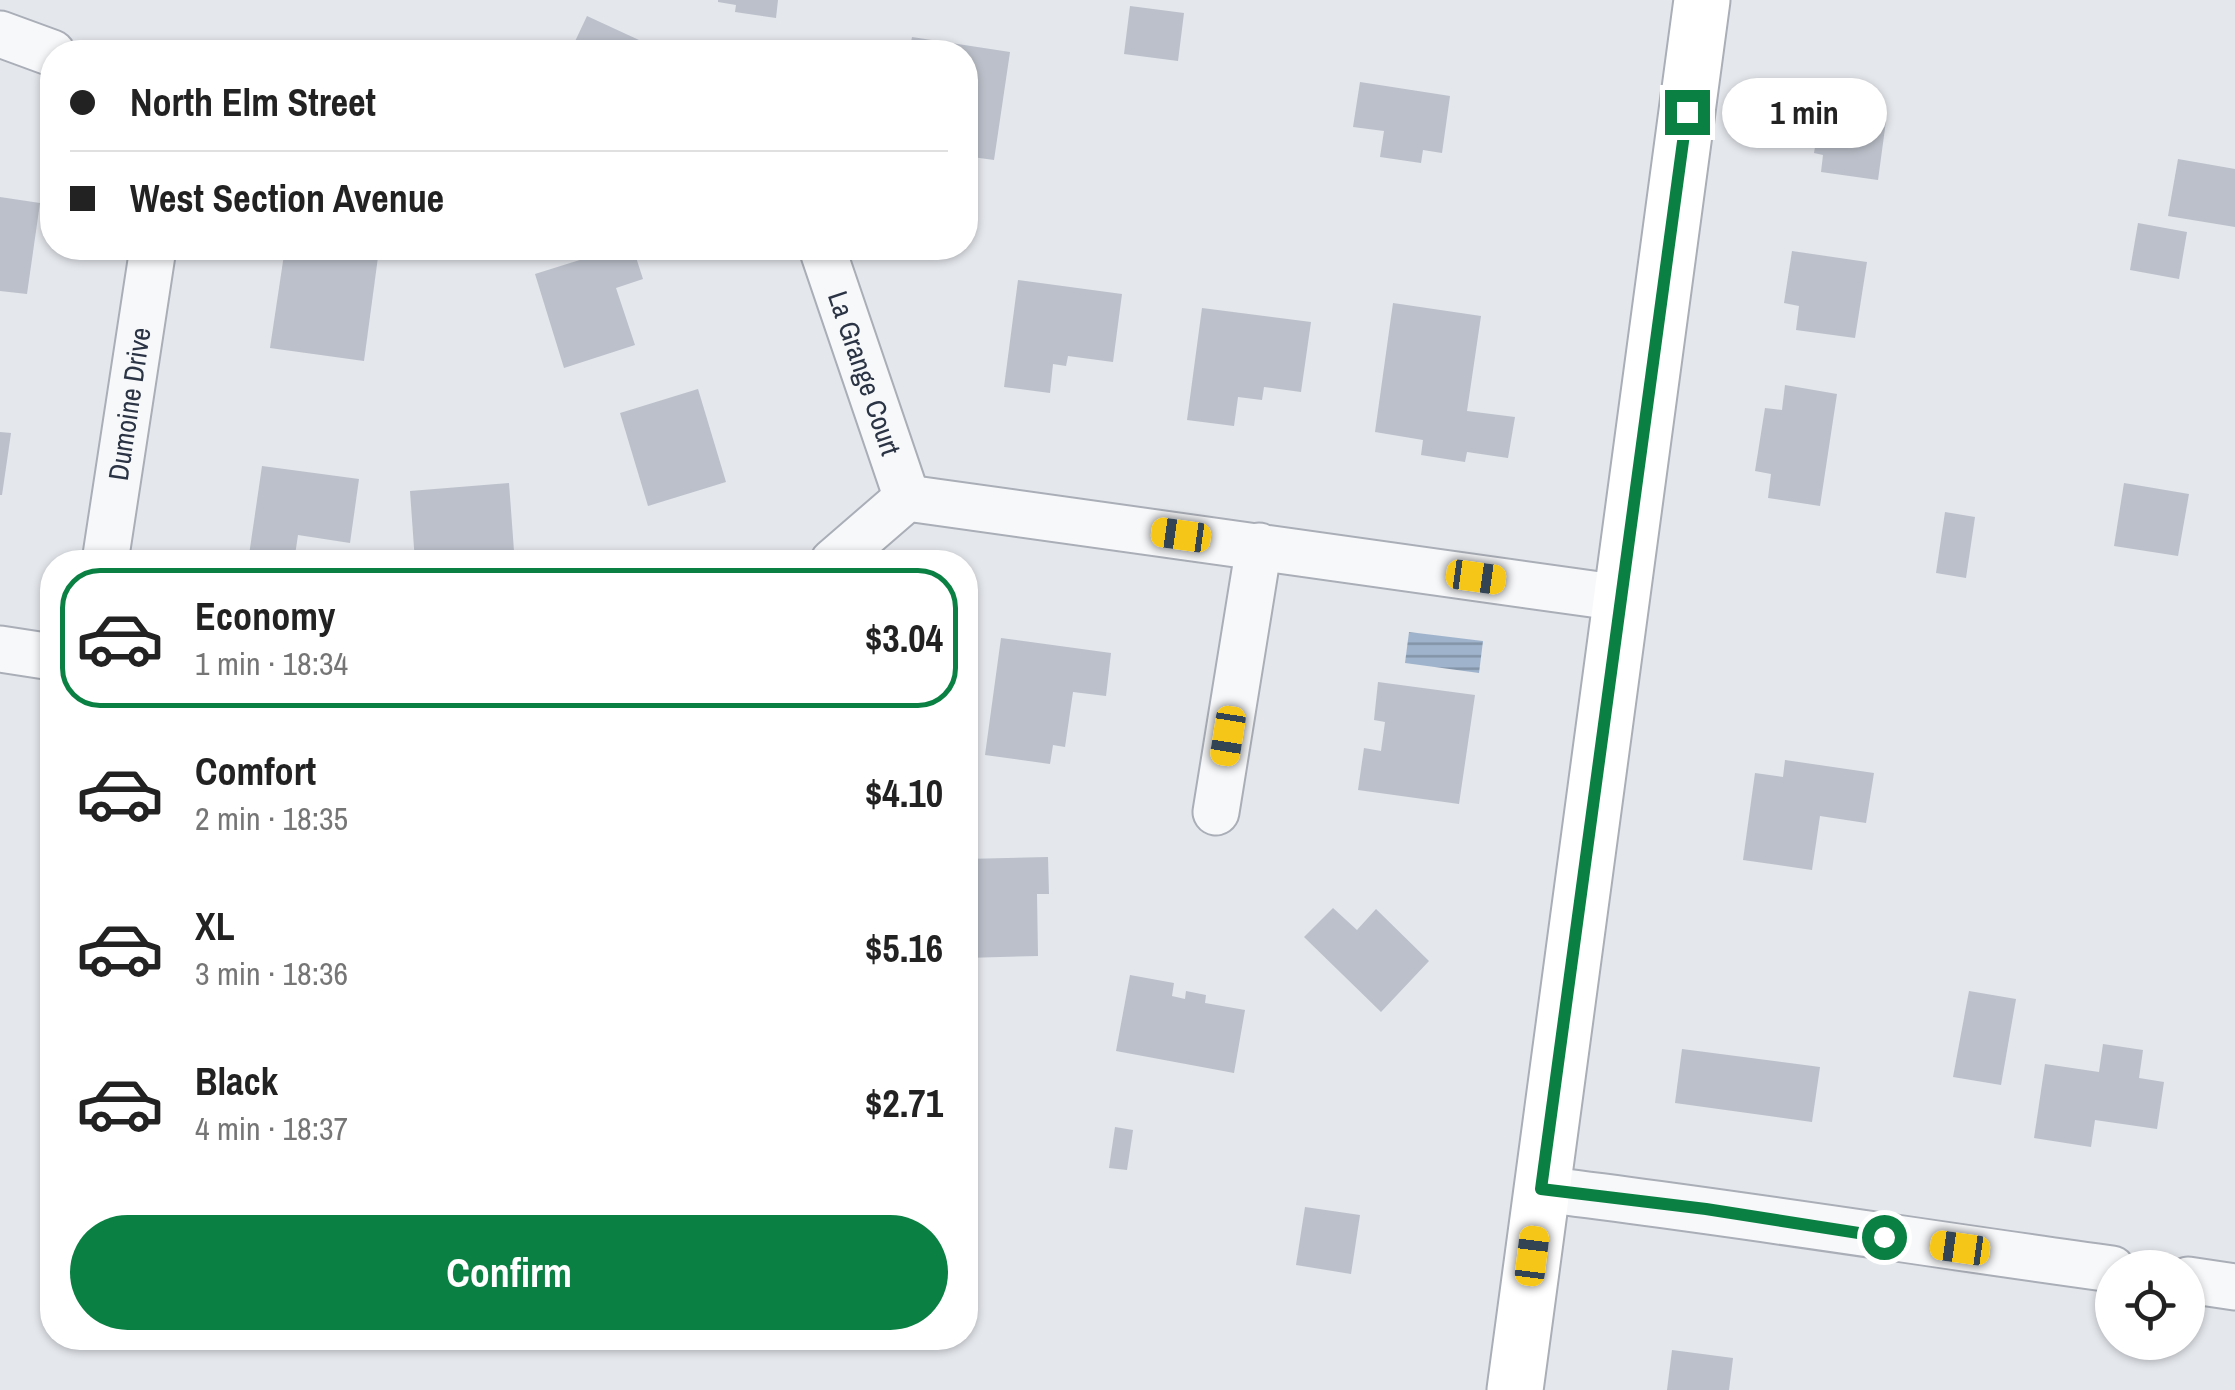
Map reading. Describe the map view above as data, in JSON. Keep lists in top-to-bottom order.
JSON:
{
  "streets": {
    "street": ["La Grange Court", "Dumoine Drive"]
  },
  "page": {
    "banner": ["North Elm Street", "West Section Avenue"],
    "bubble": "1 min",
    "list": [
      {
        "name": "Economy",
        "note": "1 min · 18:34",
        "value": "$3.04"
      },
      {
        "name": "Comfort",
        "note": "2 min · 18:35",
        "value": "$4.10"
      },
      {
        "name": "XL",
        "note": "3 min · 18:36",
        "value": "$5.16"
      },
      {
        "name": "Black",
        "note": "4 min · 18:37",
        "value": "$2.71"
      }
    ],
    "buttons": "Confirm"
  }
}
